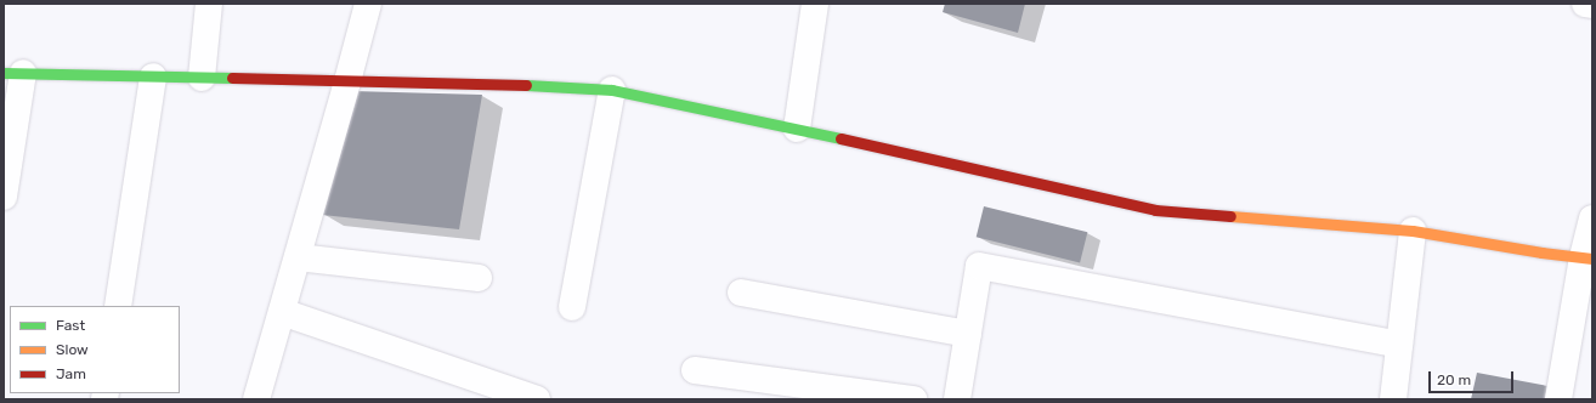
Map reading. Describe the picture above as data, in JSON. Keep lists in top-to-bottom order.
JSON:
{
  "legend": ["Fast", "Slow", "Jam"],
  "scale_bar": "20 m"
}
